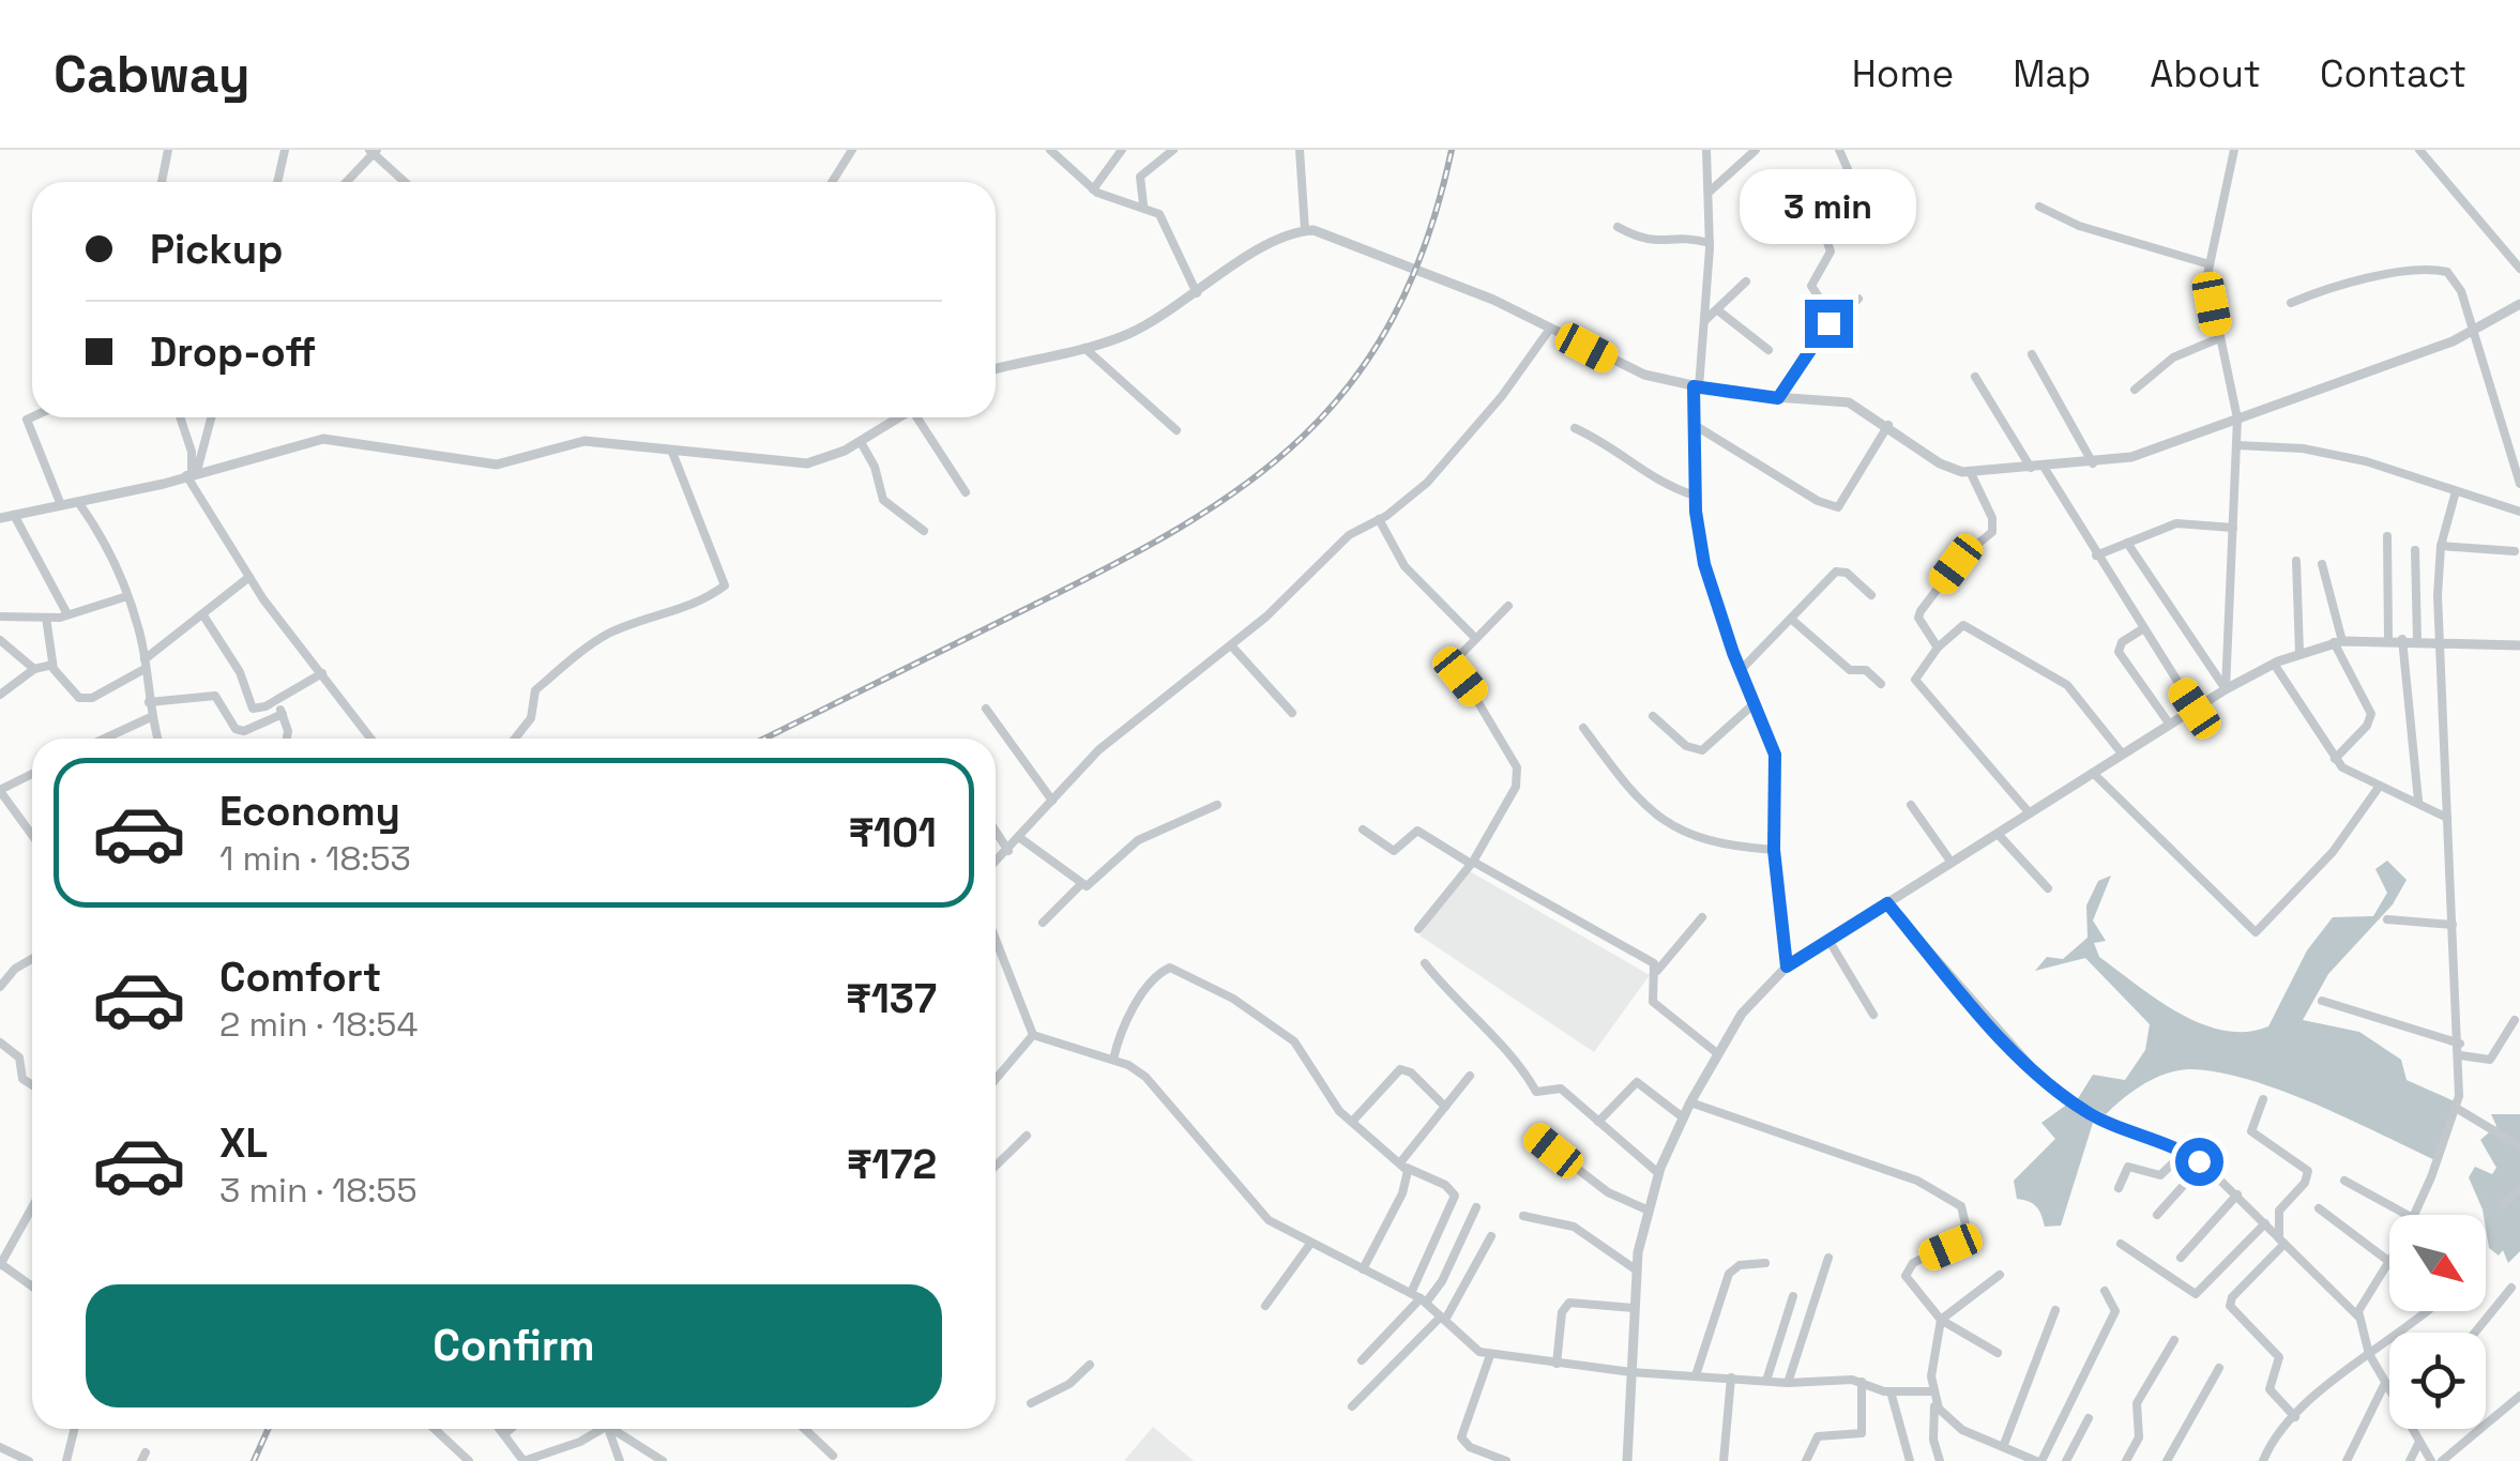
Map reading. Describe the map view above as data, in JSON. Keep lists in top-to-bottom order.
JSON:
{
  "north": "bottom right",
  "page": {
    "header": "Cabway",
    "nav": [
      "Home",
      "Map",
      "About",
      "Contact"
    ],
    "bubble": "3 min",
    "banner": ["Pickup", "Drop-off"],
    "list": [
      {
        "name": "Economy",
        "note": "1 min · 18:53",
        "value": "₹101"
      },
      {
        "name": "Comfort",
        "note": "2 min · 18:54",
        "value": "₹137"
      },
      {
        "name": "XL",
        "note": "3 min · 18:55",
        "value": "₹172"
      }
    ],
    "buttons": "Confirm"
  }
}
